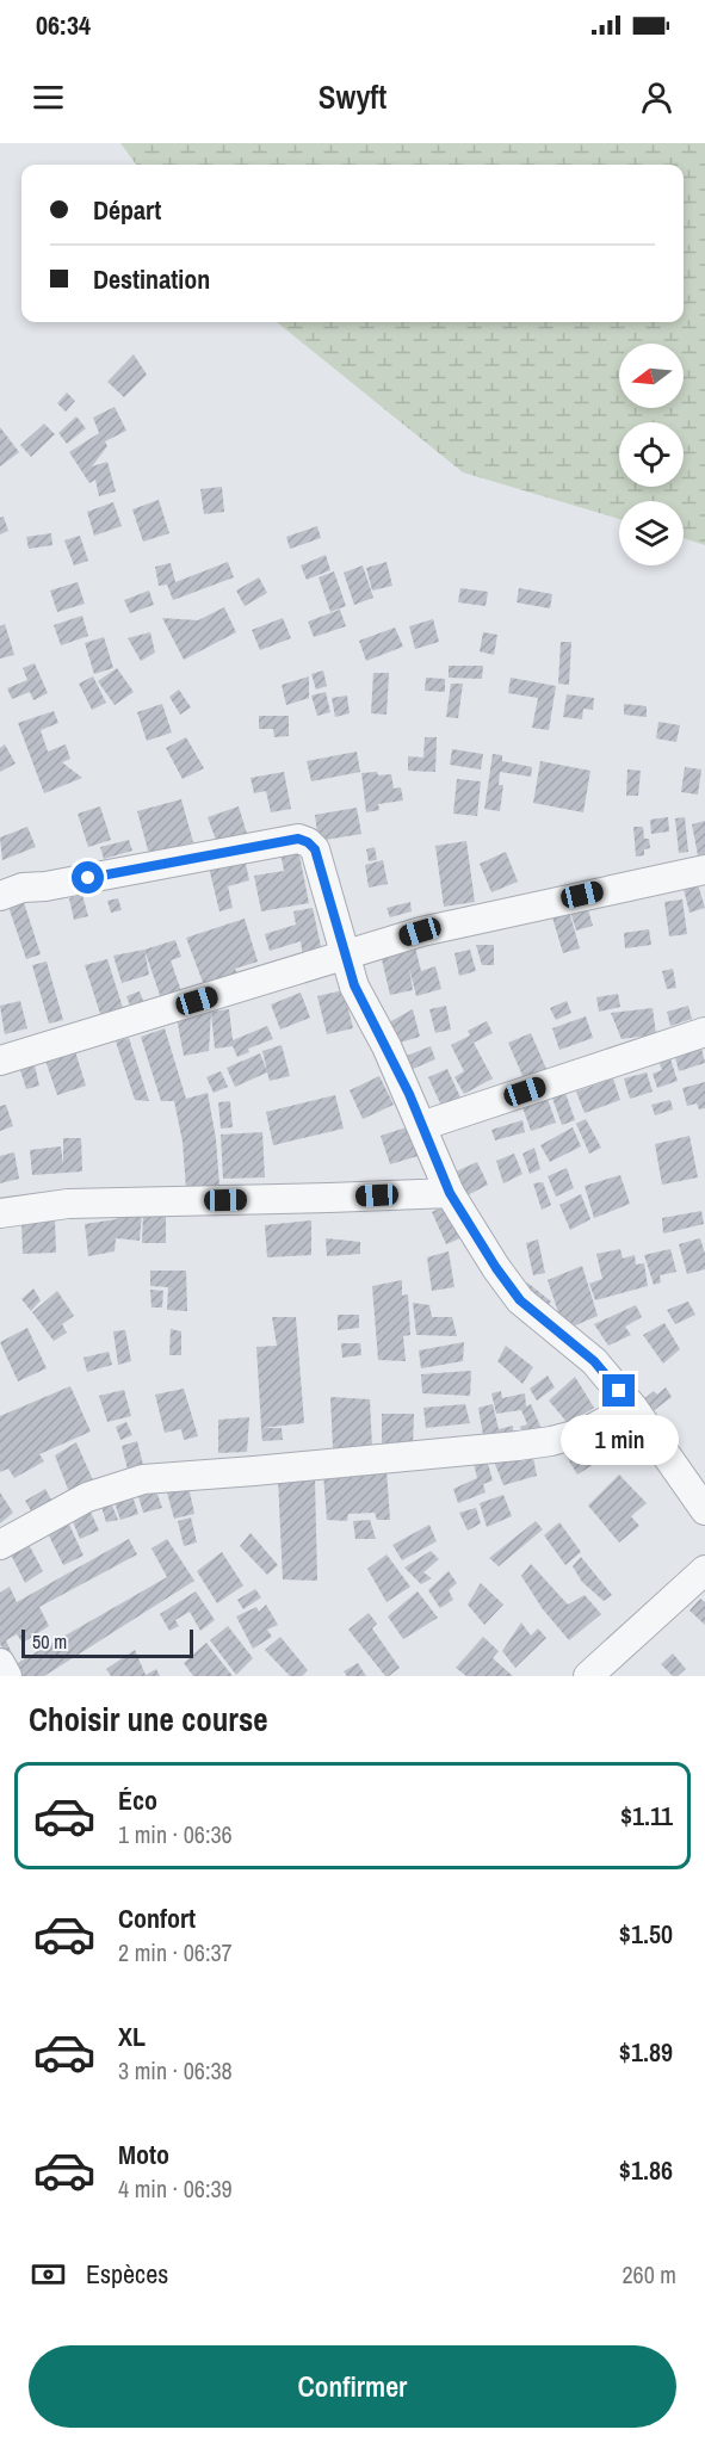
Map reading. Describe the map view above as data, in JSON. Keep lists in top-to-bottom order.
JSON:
{
  "scale_bar": "50 m",
  "north": "left",
  "page": {
    "status": "06:34",
    "header": "Swyft",
    "banner": ["Départ", "Destination"],
    "bubble": "1 min",
    "scale": "50 m",
    "heading": "Choisir une course",
    "list": [
      {
        "name": "Éco",
        "note": "1 min · 06:36",
        "value": "$1.11"
      },
      {
        "name": "Confort",
        "note": "2 min · 06:37",
        "value": "$1.50"
      },
      {
        "name": "XL",
        "note": "3 min · 06:38",
        "value": "$1.89"
      },
      {
        "name": "Moto",
        "note": "4 min · 06:39",
        "value": "$1.86"
      }
    ],
    "pay": ["Espèces", "260 m"],
    "buttons": "Confirmer"
  }
}
